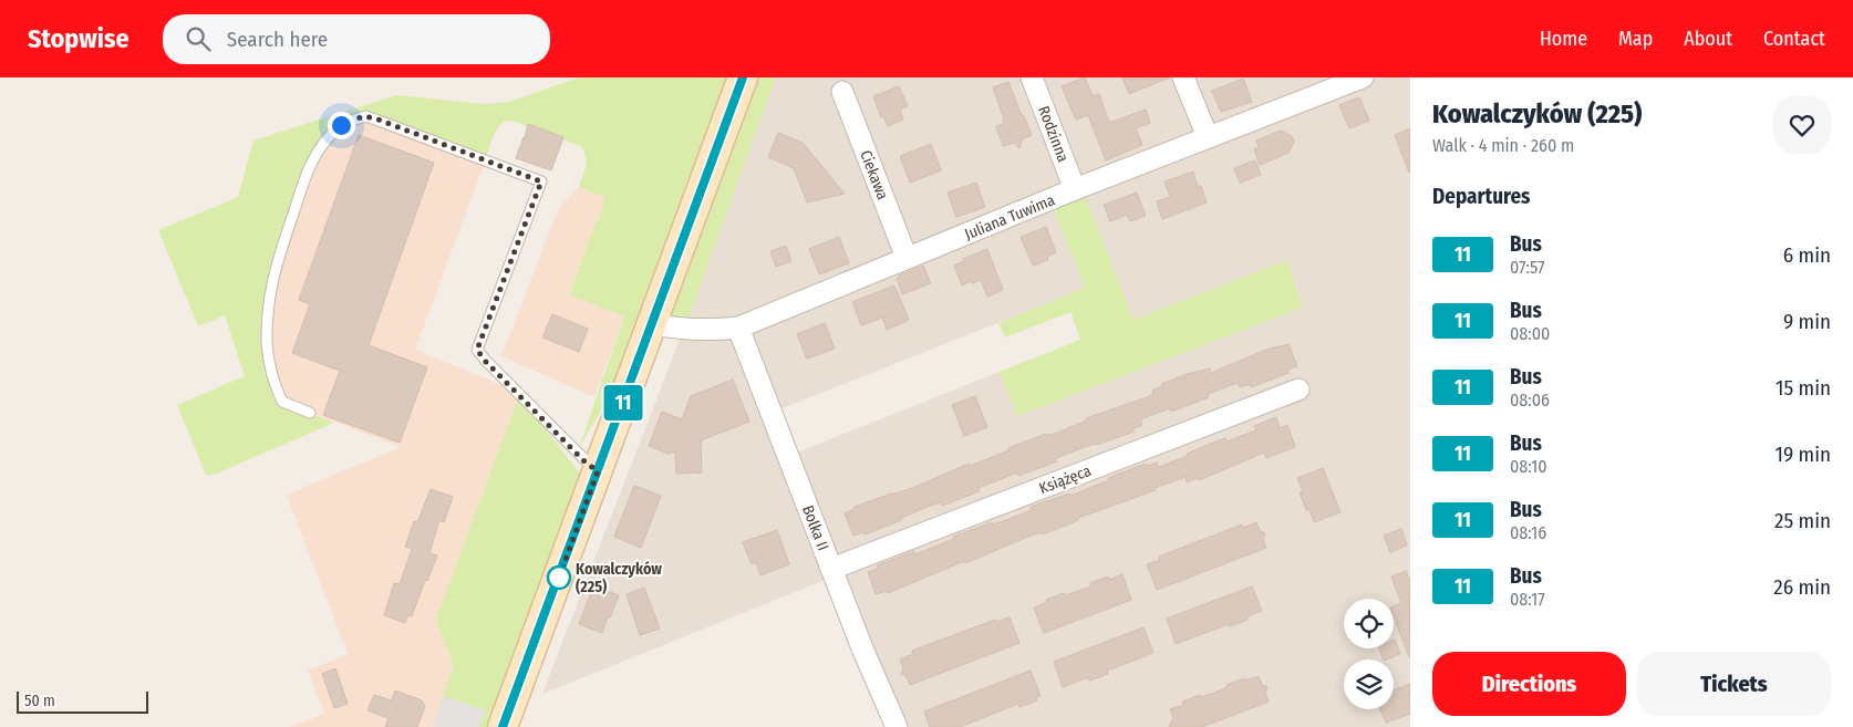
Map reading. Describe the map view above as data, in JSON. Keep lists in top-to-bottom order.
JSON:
{
  "streets": {
    "street": [
      "Rodzinna",
      "Ciekawa",
      "Juliana Tuwima",
      "Książęca",
      "Bolka II"
    ]
  },
  "crossings": [
    ["Rodzinna", "Juliana Tuwima"],
    ["Ciekawa", "Juliana Tuwima"],
    ["Juliana Tuwima", "Bolka II"],
    ["Książęca", "Bolka II"]
  ],
  "places": ["Kowalczyków (225)"],
  "lines": ["bus line 11"],
  "scale_bar": "50 m",
  "page": {
    "header": "Stopwise",
    "search": "Search here",
    "nav": [
      "Home",
      "Map",
      "About",
      "Contact"
    ],
    "on_map": "11",
    "heading": [
      ["Kowalczyków (225)", "Walk · 4 min · 260 m"],
      "Departures"
    ],
    "list": [
      {
        "mark": "11",
        "name": "Bus",
        "note": "07:57",
        "value": "6 min"
      },
      {
        "mark": "11",
        "name": "Bus",
        "note": "08:00",
        "value": "9 min"
      },
      {
        "mark": "11",
        "name": "Bus",
        "note": "08:06",
        "value": "15 min"
      },
      {
        "mark": "11",
        "name": "Bus",
        "note": "08:10",
        "value": "19 min"
      },
      {
        "mark": "11",
        "name": "Bus",
        "note": "08:16",
        "value": "25 min"
      },
      {
        "mark": "11",
        "name": "Bus",
        "note": "08:17",
        "value": "26 min"
      }
    ],
    "buttons": ["Directions", "Tickets"],
    "scale": "50 m"
  }
}
